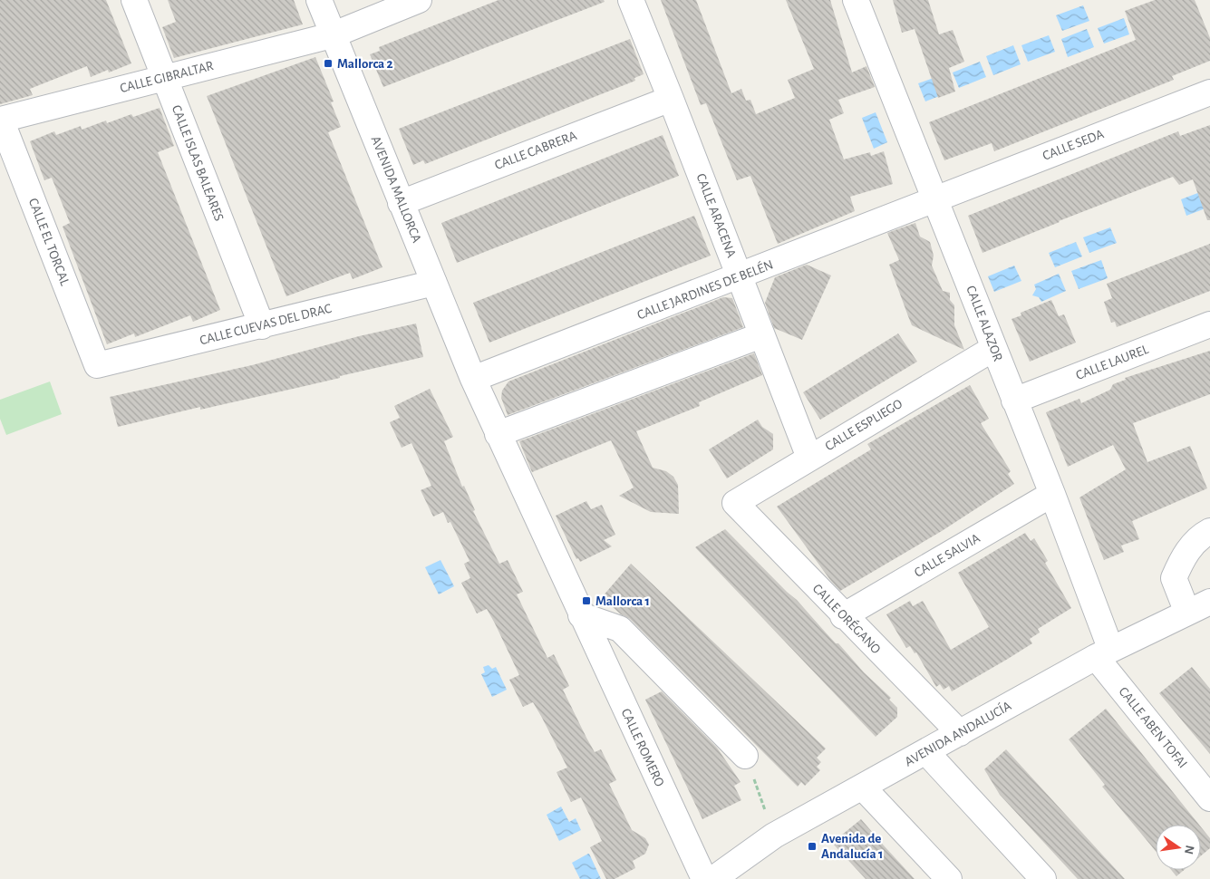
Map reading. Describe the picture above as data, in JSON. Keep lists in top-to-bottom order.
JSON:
{
  "streets": {
    "street": [
      "CALLE GIBRALTAR",
      "CALLE SEDA",
      "CALLE CABRERA",
      "CALLE ISLAS BALEARES",
      "AVENIDA MALLORCA",
      "CALLE ARACENA",
      "CALLE EL TORCAL",
      "CALLE JARDINES DE BELÉN",
      "CALLE ALAZOR",
      "CALLE CUEVAS DEL DRAC",
      "CALLE LAUREL",
      "CALLE ESPLIEGO",
      "CALLE SALVIA",
      "CALLE ORÉGANO",
      "CALLE ABEN TOFAI",
      "AVENIDA ANDALUCÍA",
      "CALLE ROMERO"
    ]
  },
  "crossings": [
    ["CALLE GIBRALTAR", "CALLE ISLAS BALEARES"],
    ["CALLE GIBRALTAR", "AVENIDA MALLORCA"],
    ["CALLE GIBRALTAR", "CALLE EL TORCAL"],
    ["CALLE SEDA", "CALLE JARDINES DE BELÉN"],
    ["CALLE SEDA", "CALLE ALAZOR"],
    ["CALLE CABRERA", "AVENIDA MALLORCA"],
    ["CALLE CABRERA", "CALLE ARACENA"],
    ["CALLE ISLAS BALEARES", "CALLE CUEVAS DEL DRAC"],
    ["AVENIDA MALLORCA", "CALLE JARDINES DE BELÉN"],
    ["AVENIDA MALLORCA", "CALLE CUEVAS DEL DRAC"],
    ["AVENIDA MALLORCA", "CALLE ROMERO"],
    ["CALLE ARACENA", "CALLE JARDINES DE BELÉN"],
    ["CALLE ARACENA", "CALLE ESPLIEGO"],
    ["CALLE EL TORCAL", "CALLE CUEVAS DEL DRAC"],
    ["CALLE JARDINES DE BELÉN", "CALLE ALAZOR"],
    ["CALLE JARDINES DE BELÉN", "CALLE ROMERO"],
    ["CALLE ALAZOR", "CALLE LAUREL"],
    ["CALLE ALAZOR", "CALLE ESPLIEGO"],
    ["CALLE ALAZOR", "CALLE SALVIA"],
    ["CALLE ALAZOR", "CALLE ABEN TOFAI"],
    ["CALLE ALAZOR", "AVENIDA ANDALUCÍA"],
    ["CALLE ESPLIEGO", "CALLE ORÉGANO"],
    ["CALLE SALVIA", "CALLE ORÉGANO"],
    ["CALLE ORÉGANO", "AVENIDA ANDALUCÍA"],
    ["CALLE ABEN TOFAI", "AVENIDA ANDALUCÍA"]
  ],
  "places": {
    "transit": ["Mallorca 2", "Mallorca 1", "Avenida de Andalucía 1"]
  },
  "north": "right"
}
